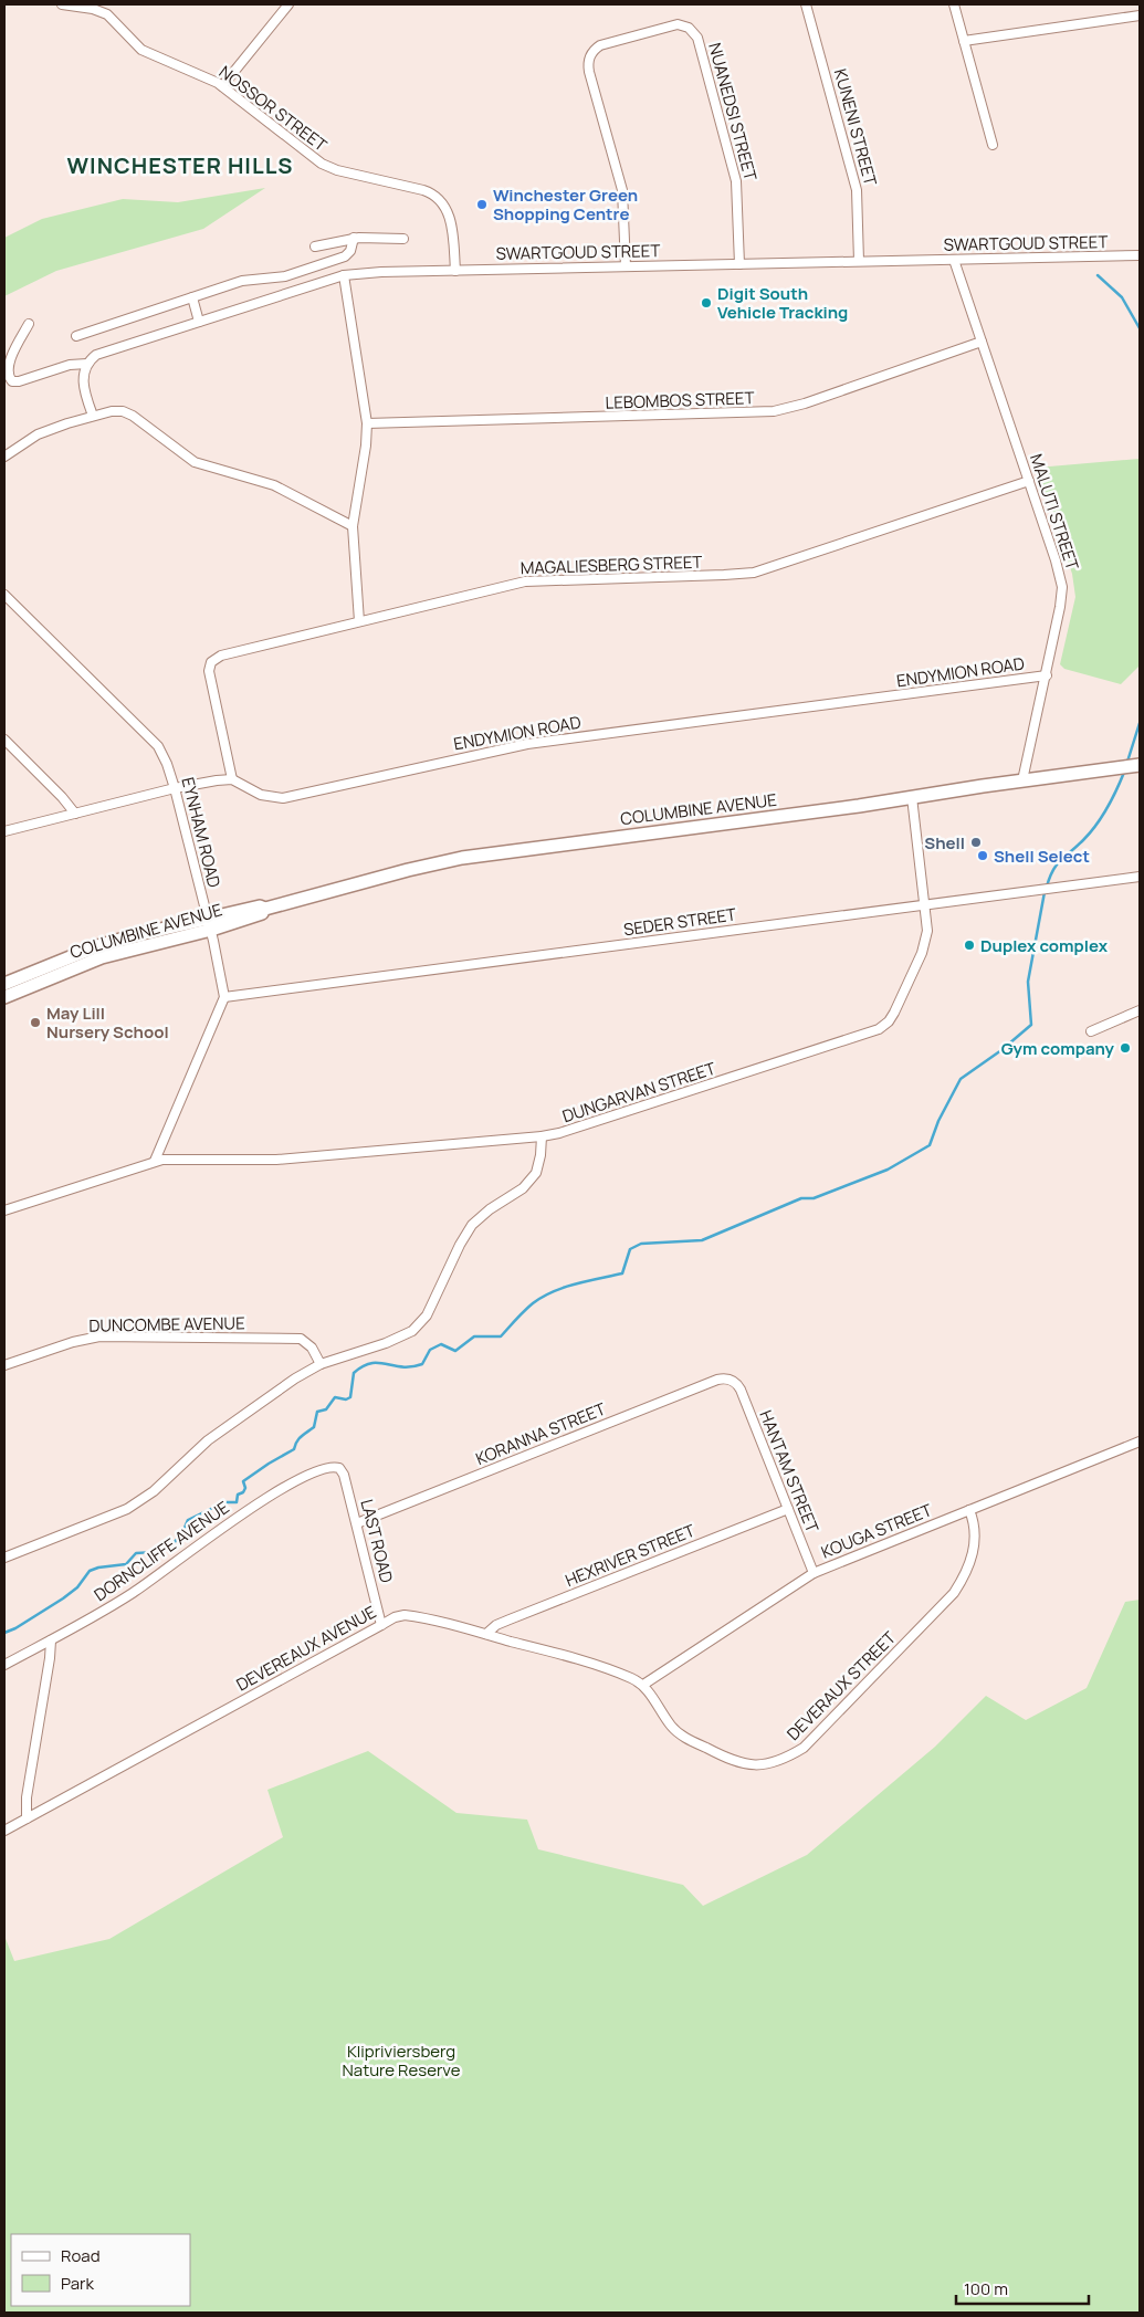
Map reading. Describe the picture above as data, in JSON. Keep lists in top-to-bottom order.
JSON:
{
  "streets": {
    "main road": ["COLUMBINE AVENUE"],
    "street": [
      "NOSSOR STREET",
      "NUANEDSI STREET",
      "KUNENI STREET",
      "SWARTGOUD STREET",
      "LEBOMBOS STREET",
      "MALUTI STREET",
      "MAGALIESBERG STREET",
      "ENDYMION ROAD",
      "EYNHAM ROAD",
      "SEDER STREET",
      "DUNGARVAN STREET",
      "DUNCOMBE AVENUE",
      "KORANNA STREET",
      "HANTAM STREET",
      "KOUGA STREET",
      "LAST ROAD",
      "DORNCLIFFE AVENUE",
      "HEXRIVER STREET",
      "DEVEREAUX AVENUE",
      "DEVERAUX STREET"
    ]
  },
  "crossings": [
    ["NOSSOR STREET", "SWARTGOUD STREET"],
    ["NUANEDSI STREET", "SWARTGOUD STREET"],
    ["KUNENI STREET", "SWARTGOUD STREET"],
    ["SWARTGOUD STREET", "MALUTI STREET"],
    ["LEBOMBOS STREET", "MALUTI STREET"],
    ["MALUTI STREET", "MAGALIESBERG STREET"],
    ["MALUTI STREET", "ENDYMION ROAD"],
    ["MALUTI STREET", "COLUMBINE AVENUE"],
    ["MAGALIESBERG STREET", "ENDYMION ROAD"],
    ["COLUMBINE AVENUE", "EYNHAM ROAD"],
    ["COLUMBINE AVENUE", "DUNGARVAN STREET"],
    ["EYNHAM ROAD", "SEDER STREET"],
    ["SEDER STREET", "DUNGARVAN STREET"],
    ["KORANNA STREET", "HANTAM STREET"],
    ["KORANNA STREET", "LAST ROAD"],
    ["HANTAM STREET", "KOUGA STREET"],
    ["HANTAM STREET", "HEXRIVER STREET"],
    ["KOUGA STREET", "DEVEREAUX AVENUE"],
    ["KOUGA STREET", "DEVERAUX STREET"],
    ["LAST ROAD", "DORNCLIFFE AVENUE"],
    ["LAST ROAD", "DEVEREAUX AVENUE"],
    ["HEXRIVER STREET", "DEVEREAUX AVENUE"],
    ["DEVEREAUX AVENUE", "DEVERAUX STREET"]
  ],
  "districts": ["WINCHESTER HILLS"],
  "parks": ["Klipriviersberg Nature Reserve"],
  "places": [
    "Winchester Green Shopping Centre",
    "Digit South Vehicle Tracking",
    "Shell",
    "Shell Select",
    "Duplex complex",
    "May Lill Nursery School",
    "Gym company"
  ],
  "legend": ["Road", "Park"],
  "scale_bar": "100 m"
}
